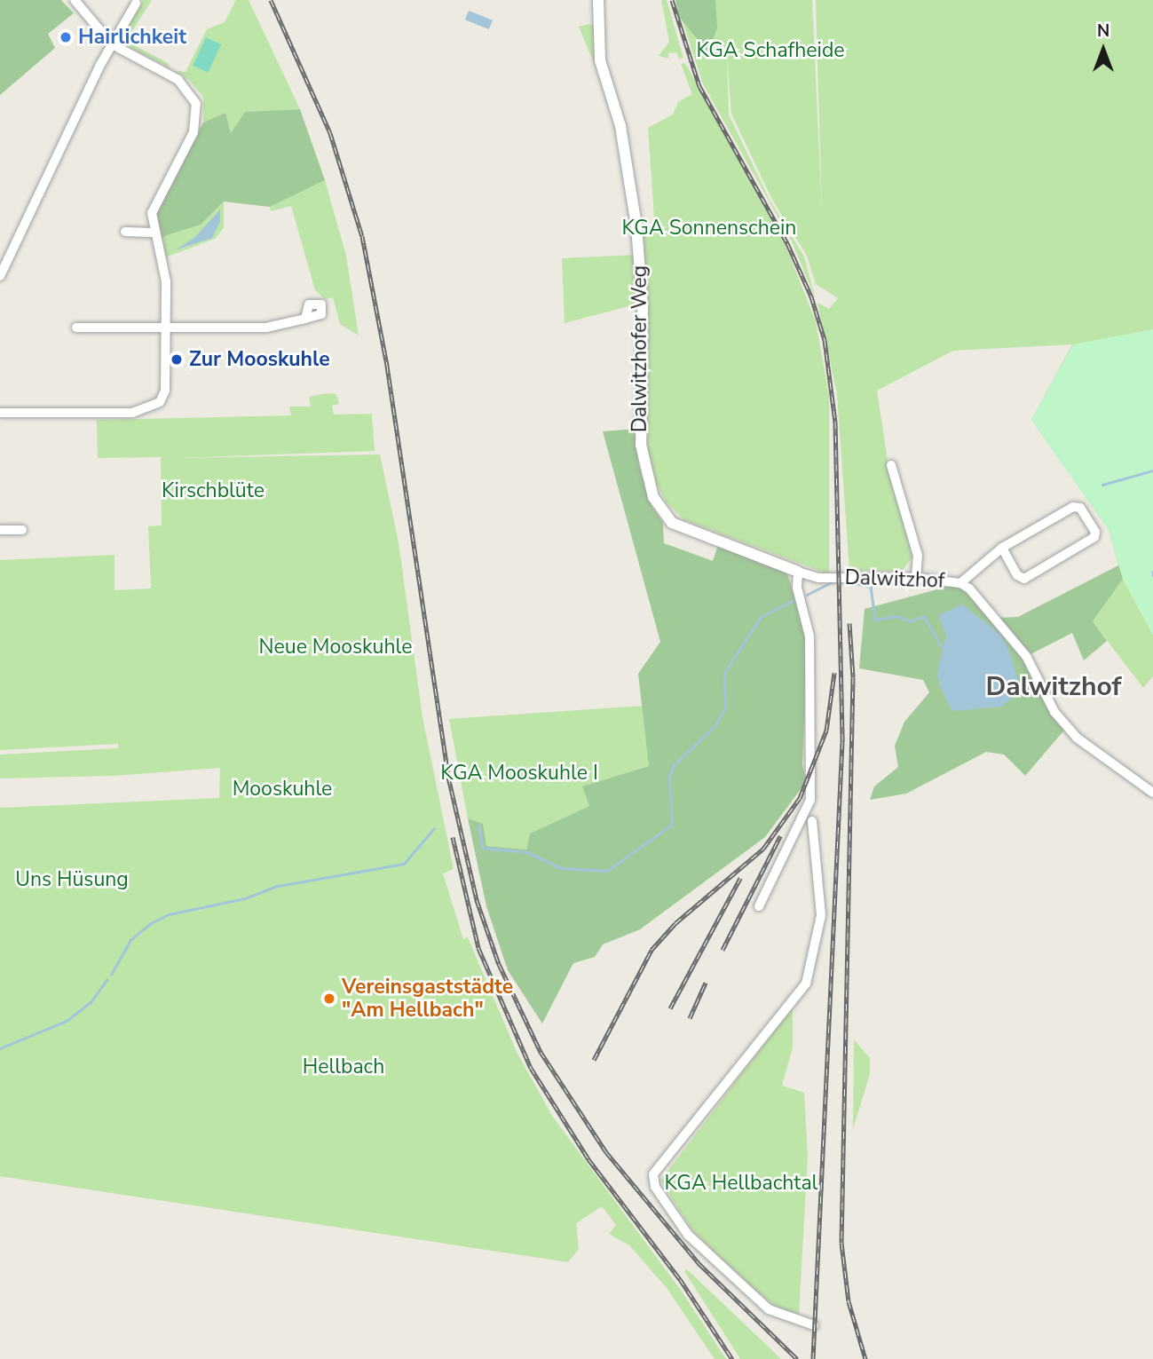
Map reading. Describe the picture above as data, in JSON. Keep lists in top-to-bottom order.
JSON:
{
  "streets": {
    "street": ["Dalwitzhofer Weg", "Dalwitzhof"]
  },
  "crossings": [
    ["Dalwitzhofer Weg", "Dalwitzhof"]
  ],
  "districts": ["Dalwitzhof"],
  "parks": [
    "KGA Schafheide",
    "KGA Sonnenschein",
    "Kirschblüte",
    "Neue Mooskuhle",
    "KGA Mooskuhle I",
    "Mooskuhle",
    "Uns Hüsung",
    "Hellbach",
    "KGA Hellbachtal"
  ],
  "places": ["Hairlichkeit", "Zur Mooskuhle", "Vereinsgaststädte \"Am Hellbach\""],
  "north": "top"
}
